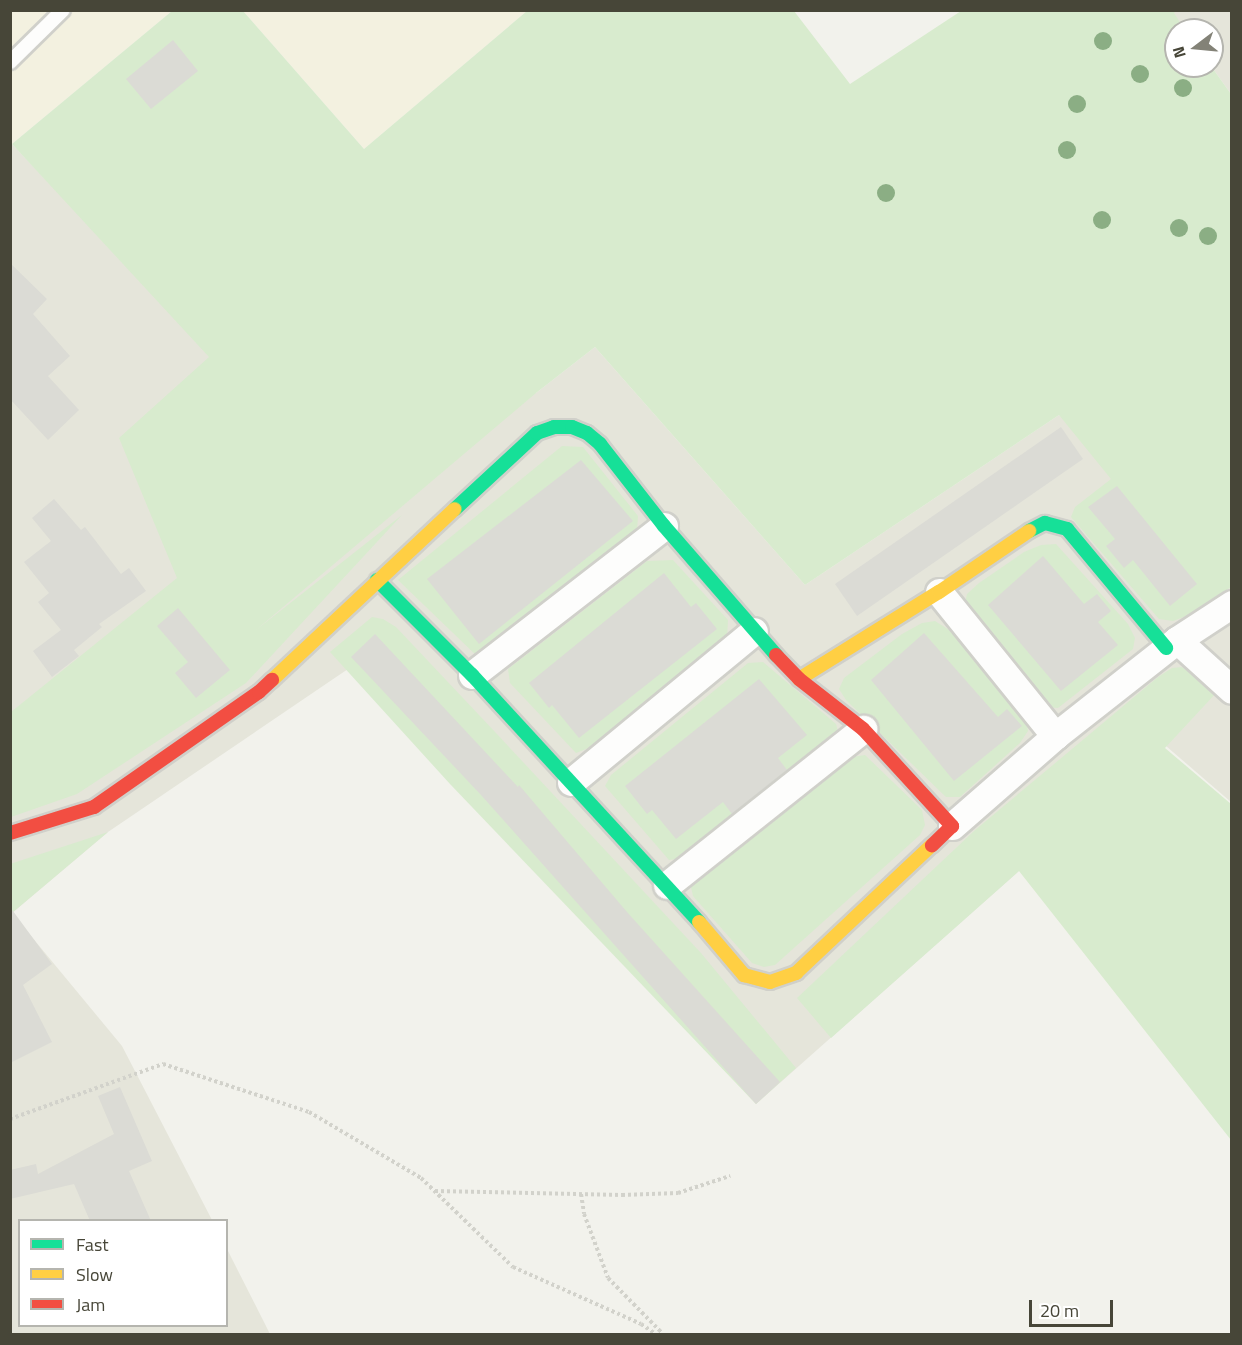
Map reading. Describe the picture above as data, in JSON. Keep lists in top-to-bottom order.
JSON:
{
  "legend": ["Fast", "Slow", "Jam"],
  "scale_bar": "20 m",
  "north": "left"
}
